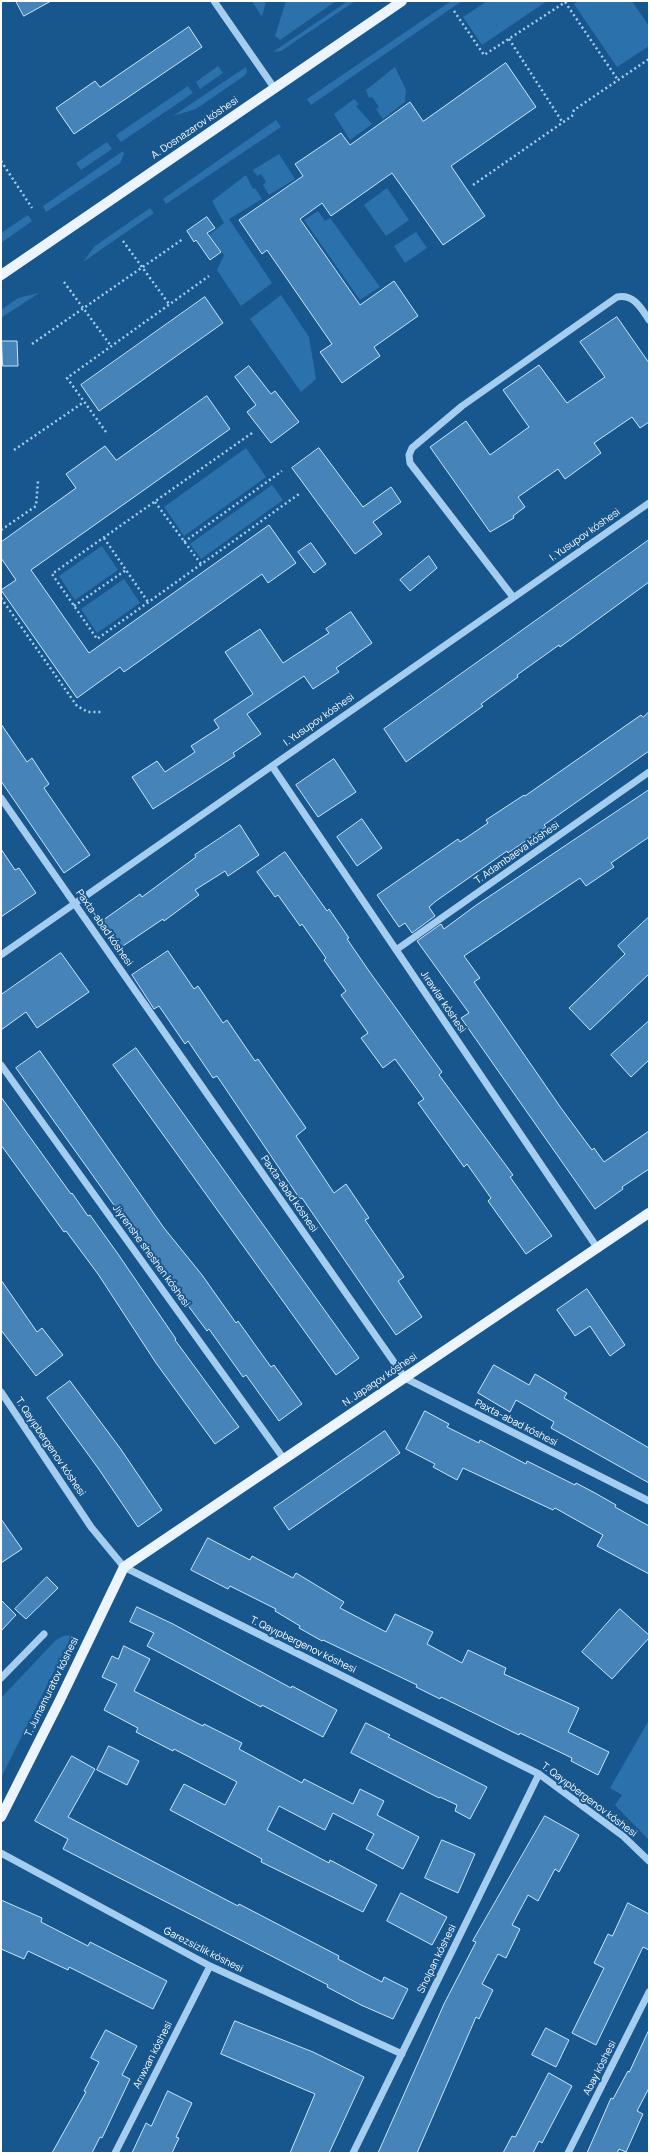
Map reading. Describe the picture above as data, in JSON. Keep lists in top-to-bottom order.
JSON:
{
  "streets": {
    "main road": ["A. Dosnazarov kóshesi", "N. Japaqov kóshesi", "T. Jumamuratov kóshesi"],
    "street": [
      "I. Yusupov kóshesi",
      "T. Adambaeva kóshesi",
      "Paxta-abad kóshesi",
      "Jırawlar kóshesi",
      "Jiyrenshe sheshen kóshesi",
      "T. Qayıpbergenov kóshesi",
      "Ǵarezsizlik kóshesi",
      "Sholpan kóshesi",
      "Arıwxan kóshesi",
      "Abay kóshesi"
    ]
  },
  "crossings": [
    ["I. Yusupov kóshesi", "Paxta-abad kóshesi"],
    ["I. Yusupov kóshesi", "Jırawlar kóshesi"],
    ["T. Adambaeva kóshesi", "Jırawlar kóshesi"],
    ["Paxta-abad kóshesi", "N. Japaqov kóshesi"],
    ["Jırawlar kóshesi", "N. Japaqov kóshesi"],
    ["Jiyrenshe sheshen kóshesi", "N. Japaqov kóshesi"],
    ["N. Japaqov kóshesi", "T. Qayıpbergenov kóshesi"],
    ["N. Japaqov kóshesi", "T. Jumamuratov kóshesi"],
    ["T. Qayıpbergenov kóshesi", "T. Jumamuratov kóshesi"],
    ["T. Qayıpbergenov kóshesi", "Sholpan kóshesi"],
    ["Ǵarezsizlik kóshesi", "Sholpan kóshesi"],
    ["Ǵarezsizlik kóshesi", "Arıwxan kóshesi"]
  ]
}
